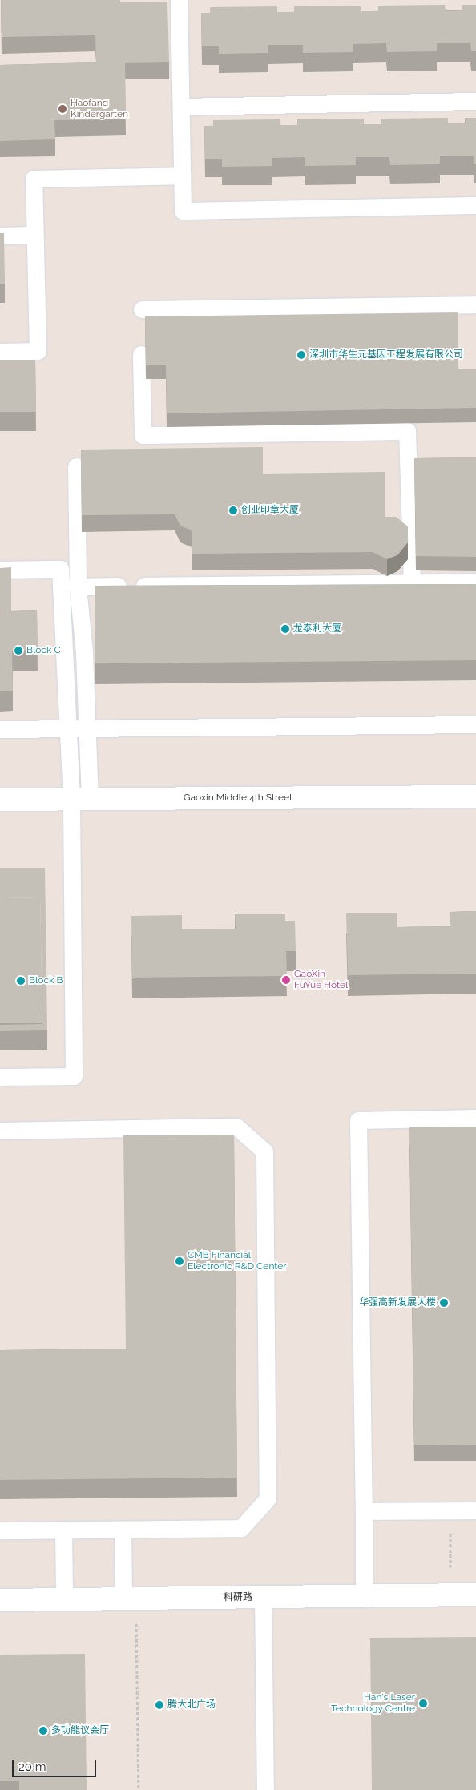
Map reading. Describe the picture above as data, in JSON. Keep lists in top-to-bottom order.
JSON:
{
  "streets": {
    "street": ["Gaoxin Middle 4th Street", "科研路"]
  },
  "places": [
    "Haofang Kindergarten",
    "深圳市华生元基因工程发展有限公司",
    "创业印章大厦",
    "龙泰利大厦",
    "Block C",
    "GaoXin FuYue Hotel",
    "Block B",
    "CMB Financial Electronic R&D Center",
    "华强高新发展大楼",
    "Han's Laser Technology Centre",
    "腾大北广场",
    "多功能议会厅"
  ],
  "scale_bar": "20 m"
}
